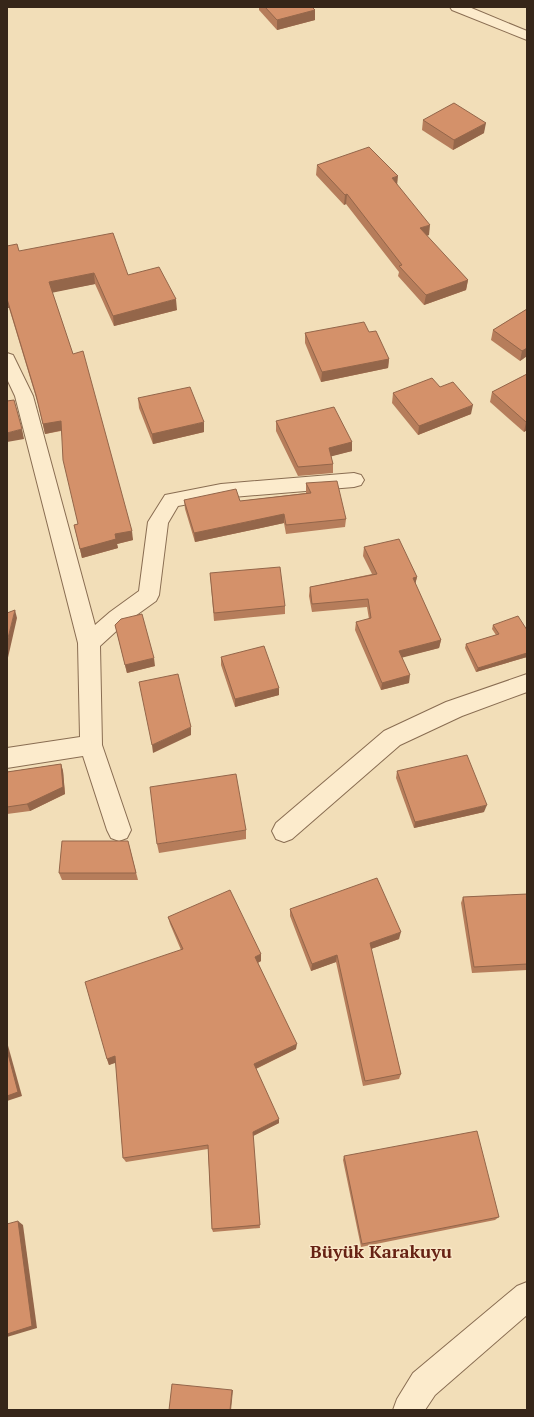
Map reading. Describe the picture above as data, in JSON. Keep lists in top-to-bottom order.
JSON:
{
  "districts": ["Büyük Karakuyu"]
}
